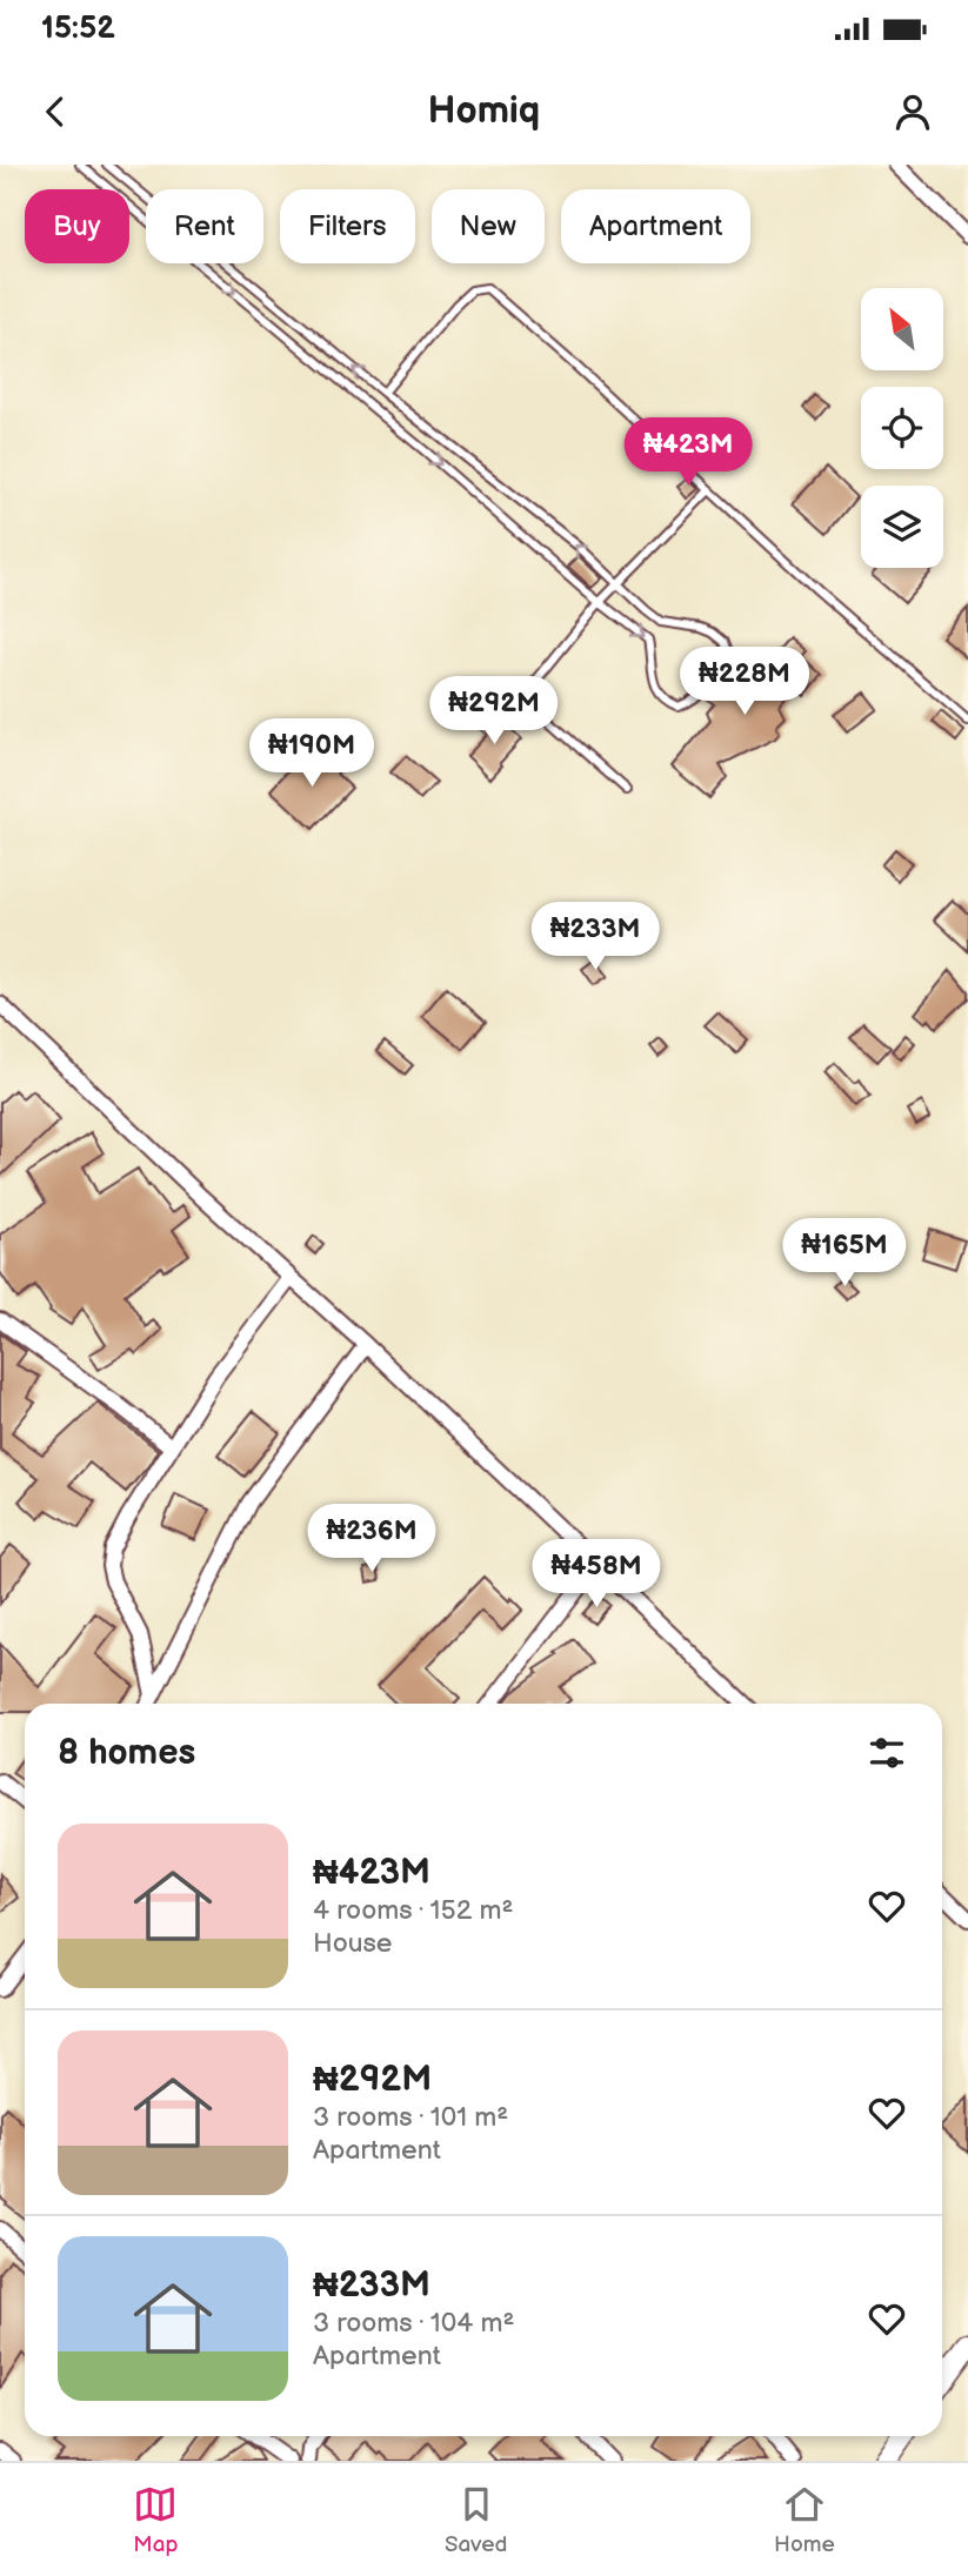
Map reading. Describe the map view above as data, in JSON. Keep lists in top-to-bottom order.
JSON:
{
  "north": "top left",
  "page": {
    "status": "15:52",
    "header": "Homiq",
    "chip": [
      "Buy",
      "Rent",
      "Filters",
      "New",
      "Apartment"
    ],
    "price": [
      "₦423M",
      "₦228M",
      "₦292M",
      "₦190M",
      "₦233M",
      "₦165M",
      "₦236M",
      "₦458M"
    ],
    "heading": "8 homes",
    "list": [
      {
        "name": "₦423M",
        "note": "4 rooms · 152 m² · House"
      },
      {
        "name": "₦292M",
        "note": "3 rooms · 101 m² · Apartment"
      },
      {
        "name": "₦233M",
        "note": "3 rooms · 104 m² · Apartment"
      }
    ],
    "tabs": ["Map", "Saved", "Home"]
  }
}
